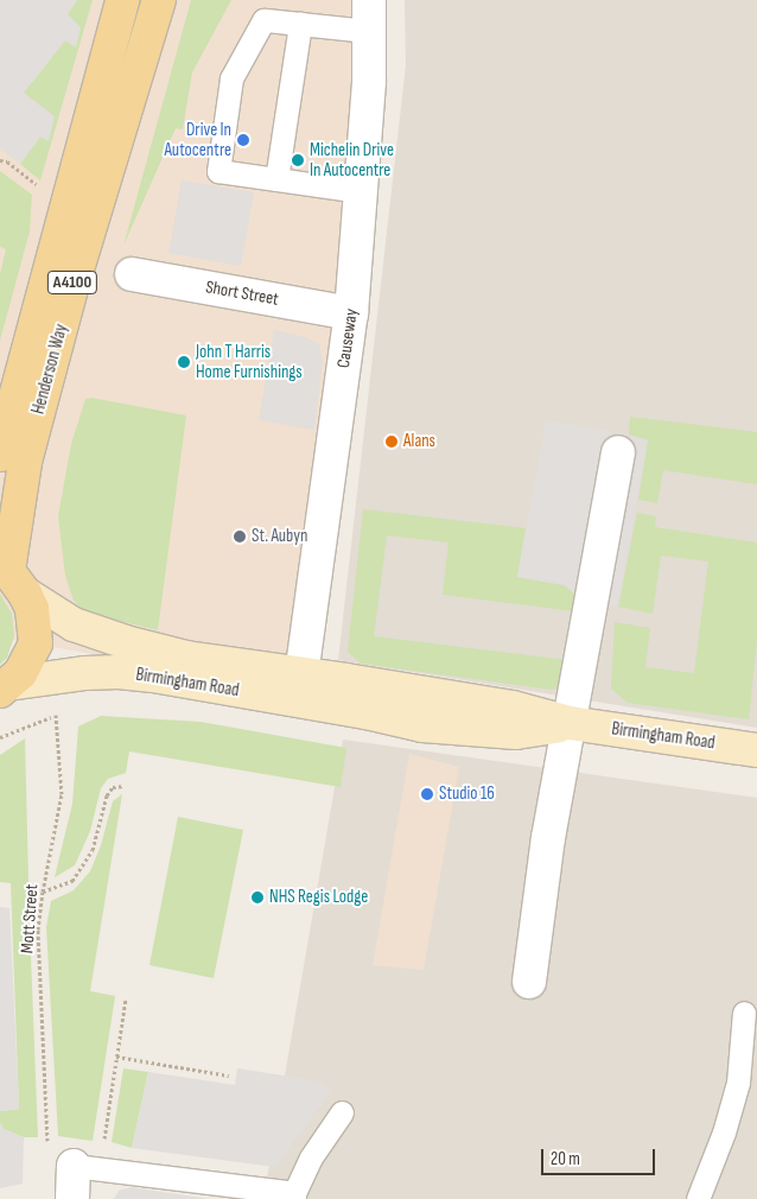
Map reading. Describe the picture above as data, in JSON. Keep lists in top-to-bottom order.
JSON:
{
  "streets": {
    "main road": ["A4100", "Henderson Way", "Birmingham Road"],
    "street": ["Short Street", "Causeway"],
    "path": ["Mott Street"]
  },
  "crossings": [
    ["Short Street", "Causeway"],
    ["Causeway", "Birmingham Road"],
    ["Henderson Way", "Birmingham Road"],
    ["Birmingham Road", "Mott Street"]
  ],
  "places": [
    "Drive In Autocentre",
    "Michelin Drive In Autocentre",
    "John T Harris Home Furnishings",
    "Alans",
    "St. Aubyn",
    "Studio 16",
    "NHS Regis Lodge"
  ],
  "scale_bar": "20 m"
}
